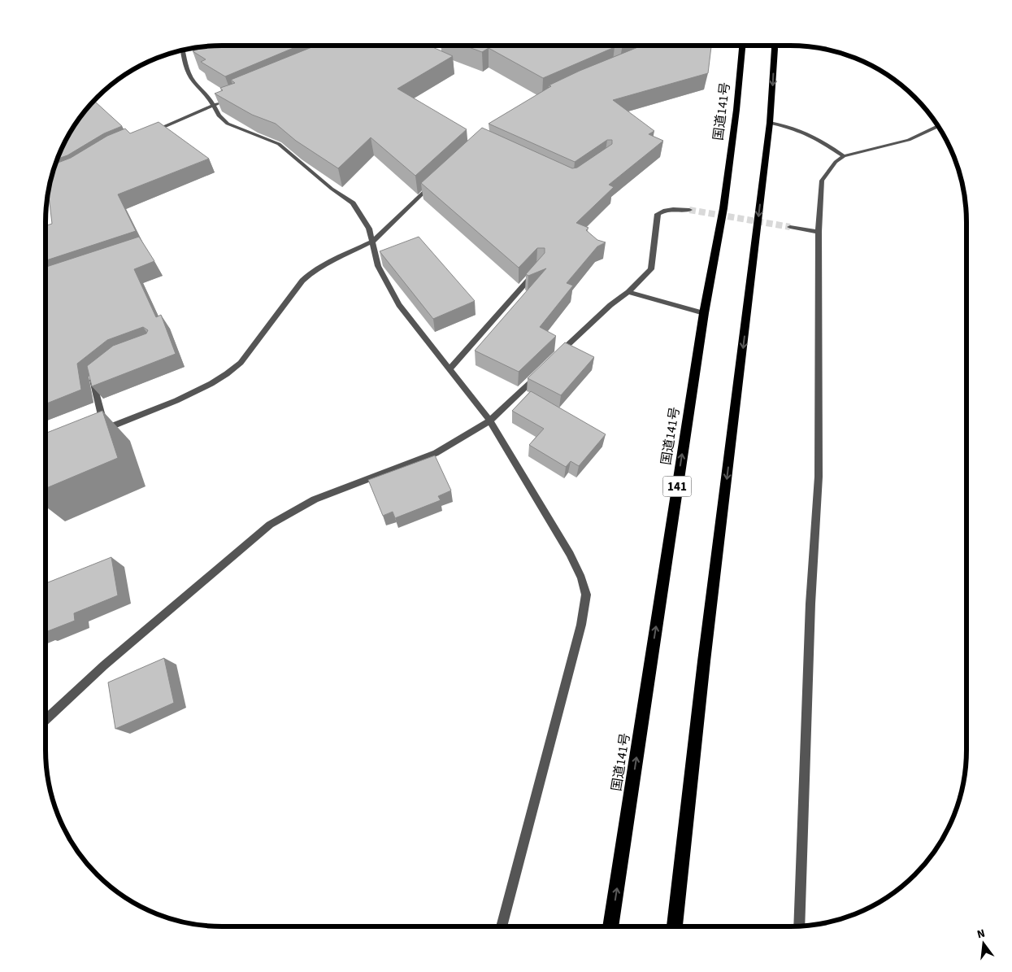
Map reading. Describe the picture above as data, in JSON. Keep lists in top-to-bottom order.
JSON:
{
  "streets": {
    "highway": ["国道141号", "141"]
  },
  "north": "top"
}
